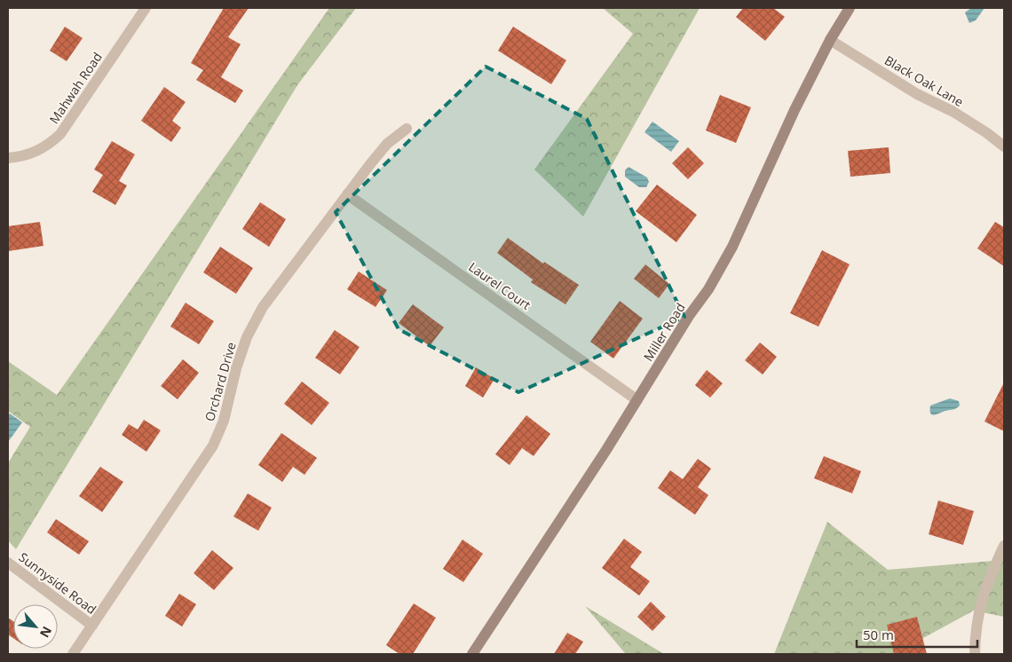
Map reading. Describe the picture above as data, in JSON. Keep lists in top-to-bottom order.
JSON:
{
  "streets": {
    "street": [
      "Black Oak Lane",
      "Mahwah Road",
      "Laurel Court",
      "Miller Road",
      "Orchard Drive",
      "Sunnyside Road"
    ]
  },
  "crossings": [
    ["Black Oak Lane", "Miller Road"],
    ["Laurel Court", "Miller Road"],
    ["Laurel Court", "Orchard Drive"],
    ["Orchard Drive", "Sunnyside Road"]
  ],
  "scale_bar": "50 m",
  "north": "bottom right"
}
